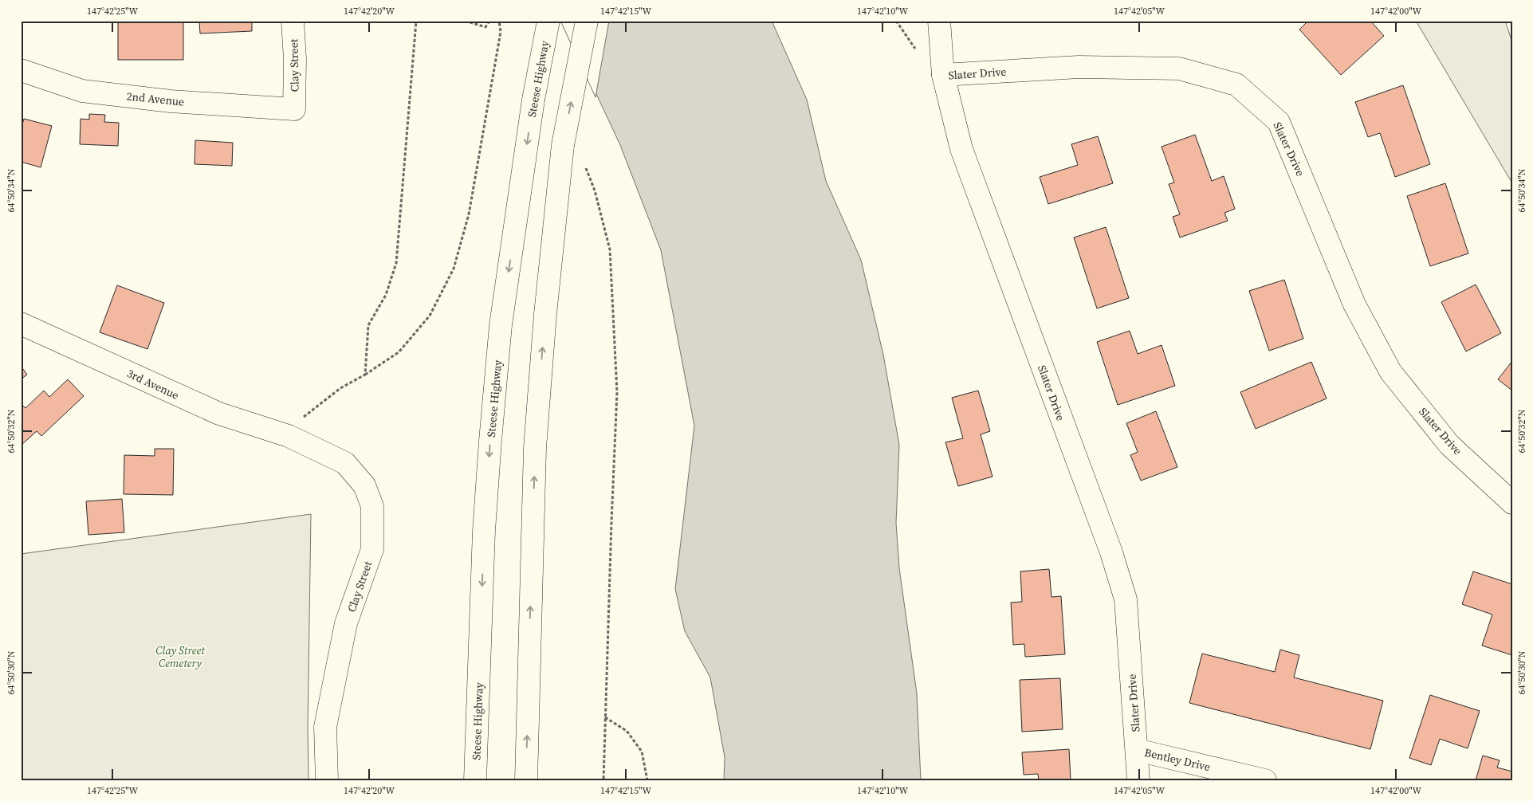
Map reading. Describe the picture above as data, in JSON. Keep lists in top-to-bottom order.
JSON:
{
  "streets": {
    "main road": [
      "Clay Street",
      "Slater Drive",
      "Steese Highway",
      "2nd Avenue",
      "3rd Avenue",
      "Bentley Drive"
    ]
  },
  "crossings": [
    ["Clay Street", "2nd Avenue"],
    ["Clay Street", "3rd Avenue"],
    ["Slater Drive", "Bentley Drive"]
  ],
  "parks": ["Clay Street Cemetery"],
  "coordinates": [
    "147°42'25\"W",
    "147°42'20\"W",
    "147°42'15\"W",
    "147°42'10\"W",
    "147°42'05\"W",
    "147°42'00\"W",
    "64°50'34\"N",
    "64°50'32\"N",
    "64°50'30\"N"
  ]
}
